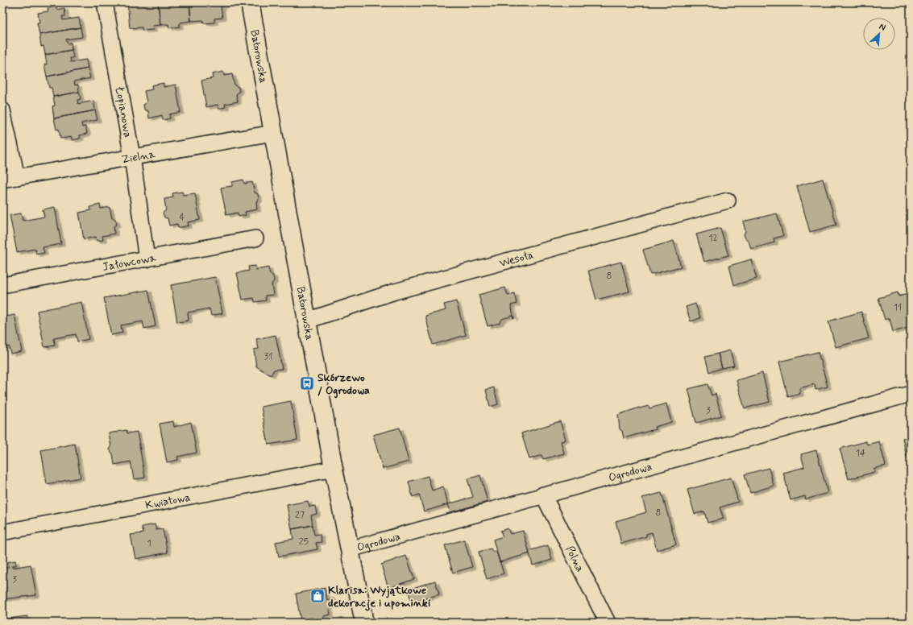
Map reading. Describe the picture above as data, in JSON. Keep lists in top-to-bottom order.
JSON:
{
  "streets": {
    "street": [
      "Batorowska",
      "Łopianowa",
      "Zielna",
      "Wesoła",
      "Jałowcowa",
      "Ogrodowa",
      "Kwiatowa",
      "Polna"
    ]
  },
  "crossings": [
    ["Batorowska", "Zielna"],
    ["Batorowska", "Wesoła"],
    ["Batorowska", "Ogrodowa"],
    ["Batorowska", "Kwiatowa"],
    ["Łopianowa", "Zielna"],
    ["Łopianowa", "Jałowcowa"],
    ["Ogrodowa", "Polna"]
  ],
  "places": {
    "bus stop": ["Skórzewo / Ogrodowa"],
    "shop": ["Klarisa: Wyjątkowe dekoracje i upominki"]
  },
  "house_numbers": [
    "4",
    "12",
    "8",
    "11",
    "31",
    "3",
    "14",
    "8",
    "27",
    "25",
    "1",
    "3"
  ],
  "north": "top right"
}
